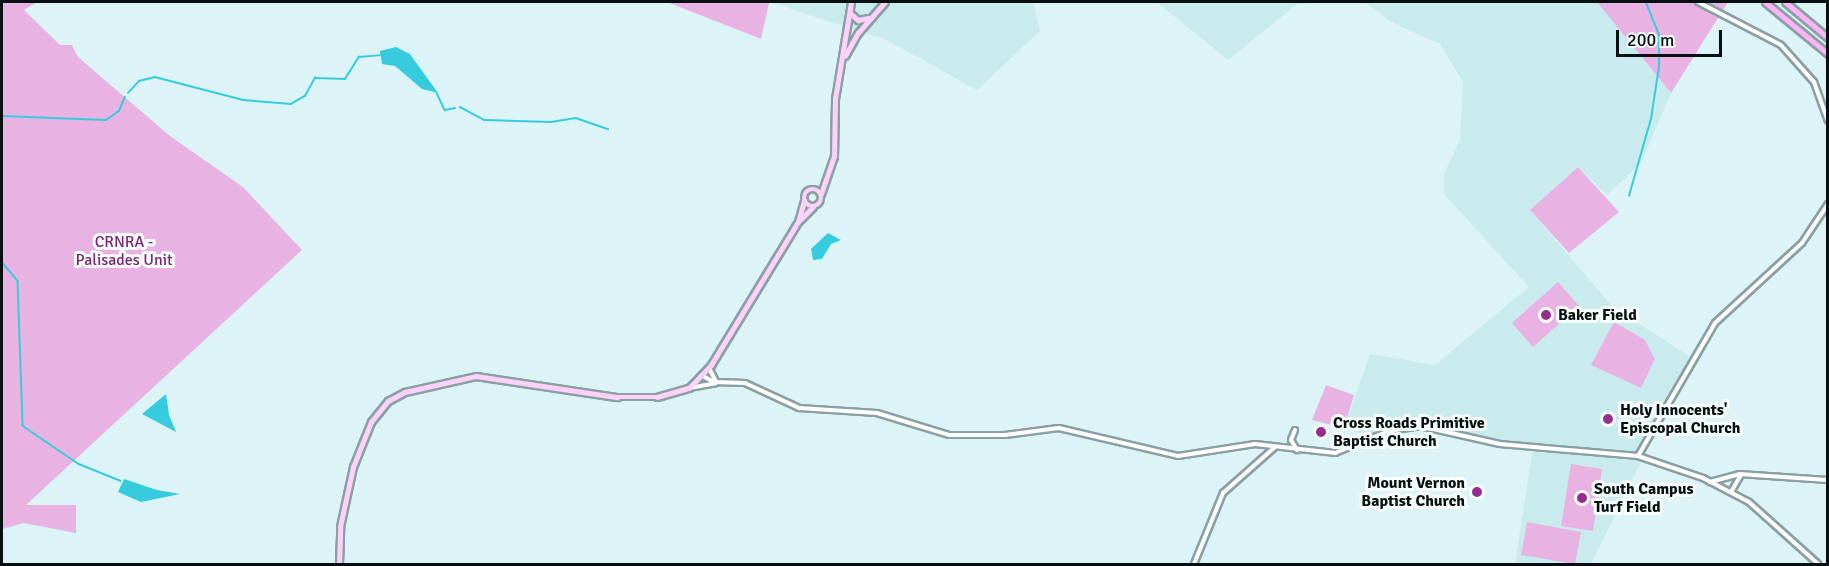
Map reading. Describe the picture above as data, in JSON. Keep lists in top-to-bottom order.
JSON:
{
  "parks": ["CRNRA - Palisades Unit"],
  "places": [
    "Baker Field",
    "Holy Innocents' Episcopal Church",
    "Cross Roads Primitive Baptist Church",
    "Mount Vernon Baptist Church",
    "South Campus Turf Field"
  ],
  "scale_bar": "200 m"
}
